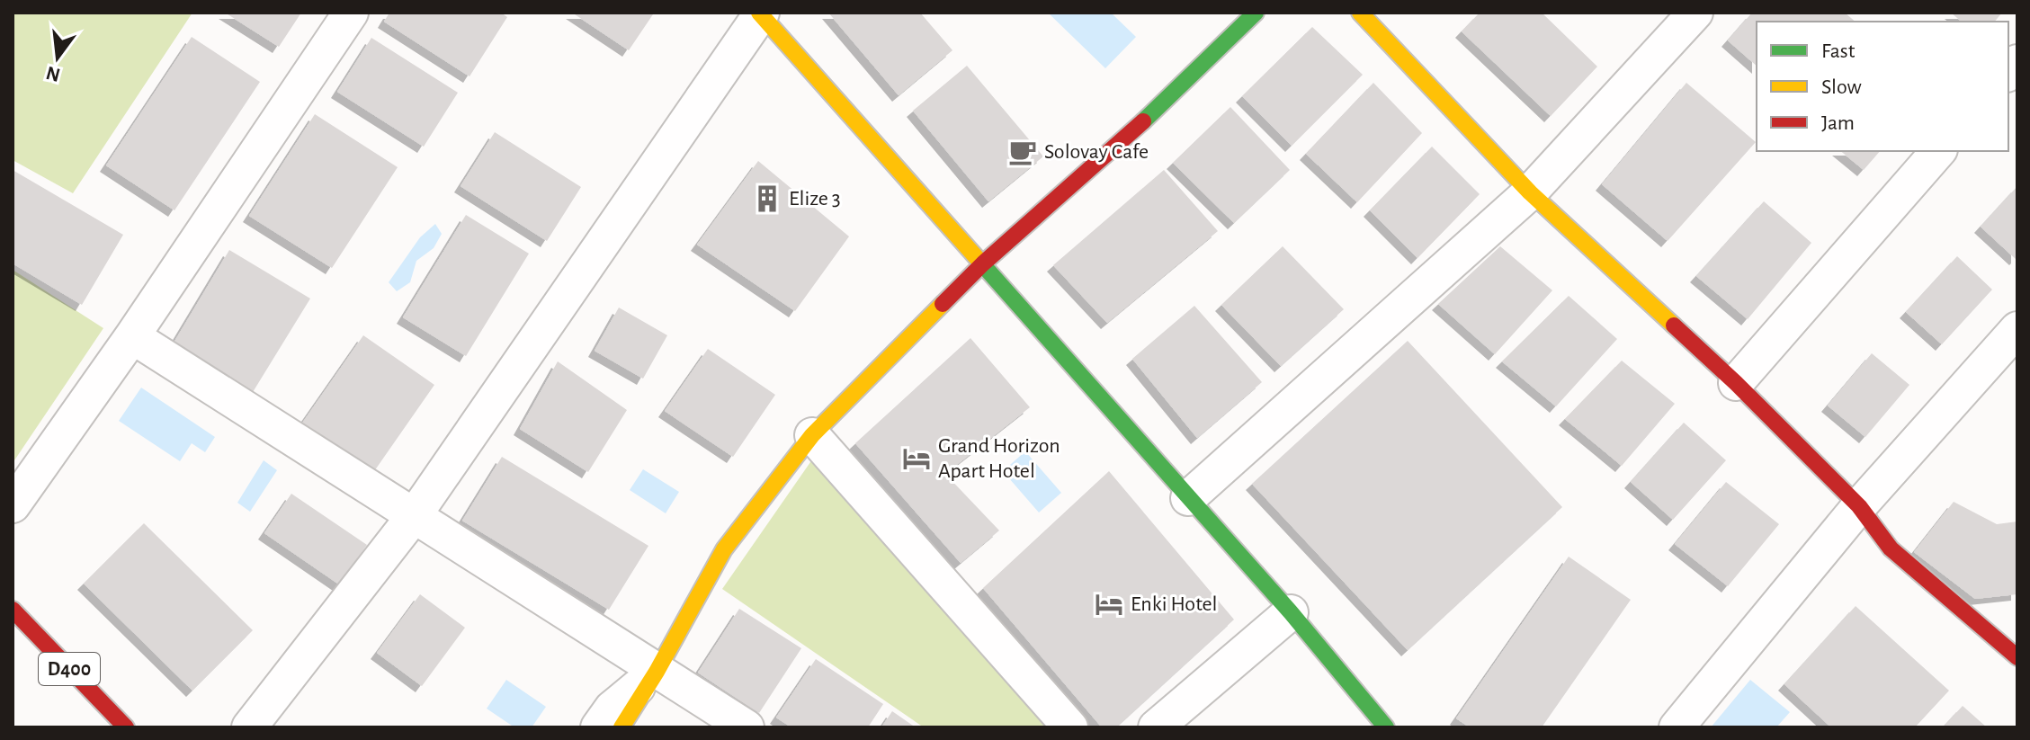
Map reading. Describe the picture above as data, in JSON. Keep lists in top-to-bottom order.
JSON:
{
  "streets": {
    "main road": ["D400"]
  },
  "places": {
    "cafe": ["Solovay Cafe"],
    "building": ["Elize 3"],
    "hotel": ["Grand Horizon Apart Hotel", "Enki Hotel"]
  },
  "legend": ["Fast", "Slow", "Jam"],
  "north": "bottom"
}
